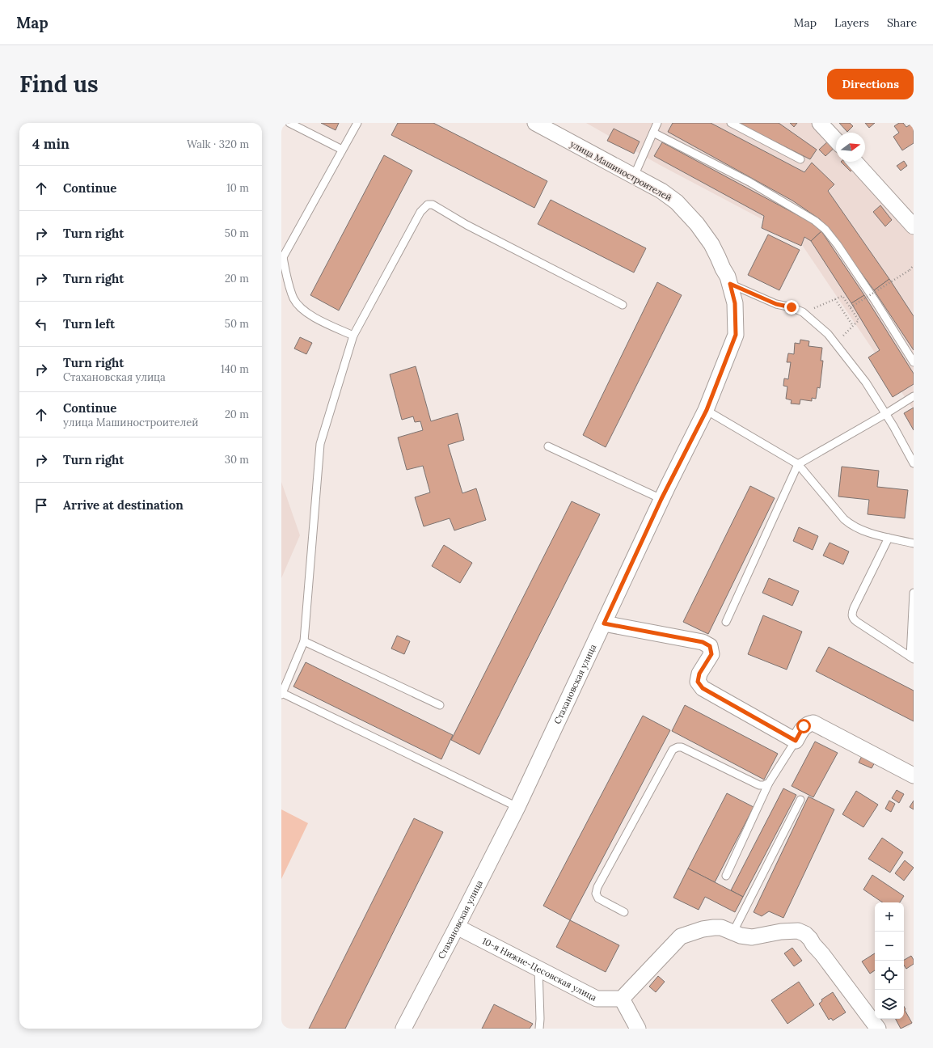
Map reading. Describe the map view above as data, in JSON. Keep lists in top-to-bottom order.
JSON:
{
  "streets": {
    "street": ["улица Машиностроителей", "Стахановская улица", "10-я Нижне-Цесовская улица"]
  },
  "crossings": [
    ["улица Машиностроителей", "Стахановская улица"],
    ["Стахановская улица", "10-я Нижне-Цесовская улица"]
  ],
  "north": "right",
  "page": {
    "header": "Map",
    "nav": ["Map", "Layers", "Share"],
    "buttons": "Directions",
    "title": "Find us",
    "heading": ["4 min", "Walk · 320 m"],
    "list": [
      ["Continue", "10 m"],
      ["Turn right", "50 m"],
      ["Turn right", "20 m"],
      ["Turn left", "50 m"],
      ["Turn right", "Стахановская улица", "140 m"],
      ["Continue", "улица Машиностроителей", "20 m"],
      ["Turn right", "30 m"],
      "Arrive at destination"
    ],
    "map_buttons": ["+", "−"]
  }
}
